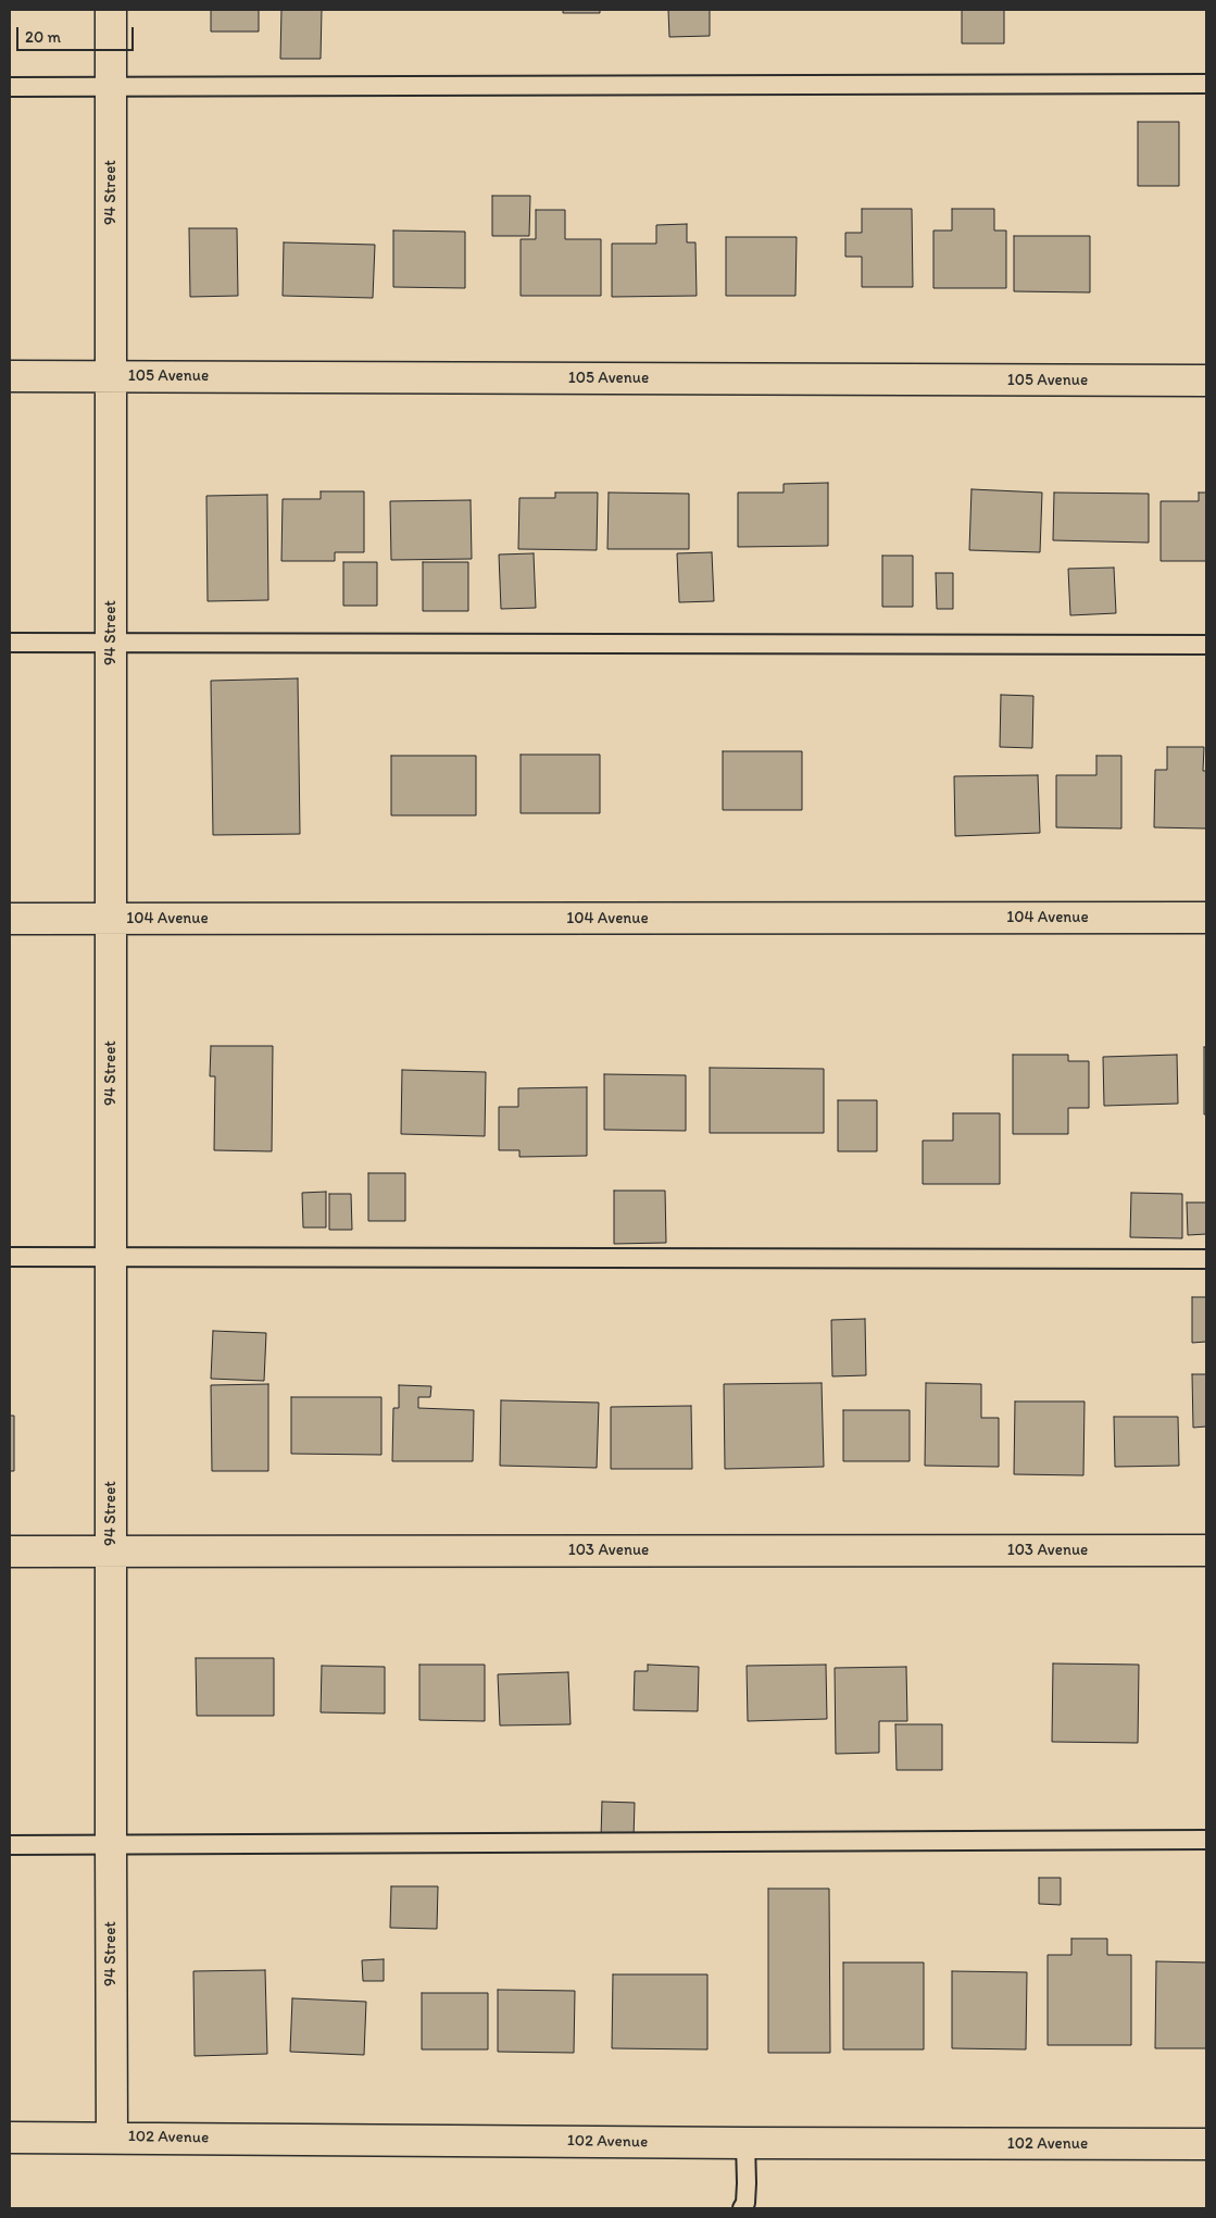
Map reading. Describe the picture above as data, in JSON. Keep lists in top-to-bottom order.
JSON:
{
  "streets": {
    "street": [
      "94 Street",
      "105 Avenue",
      "104 Avenue",
      "103 Avenue",
      "102 Avenue"
    ]
  },
  "crossings": [
    ["94 Street", "105 Avenue"],
    ["94 Street", "104 Avenue"],
    ["94 Street", "103 Avenue"],
    ["94 Street", "102 Avenue"]
  ],
  "scale_bar": "20 m"
}
